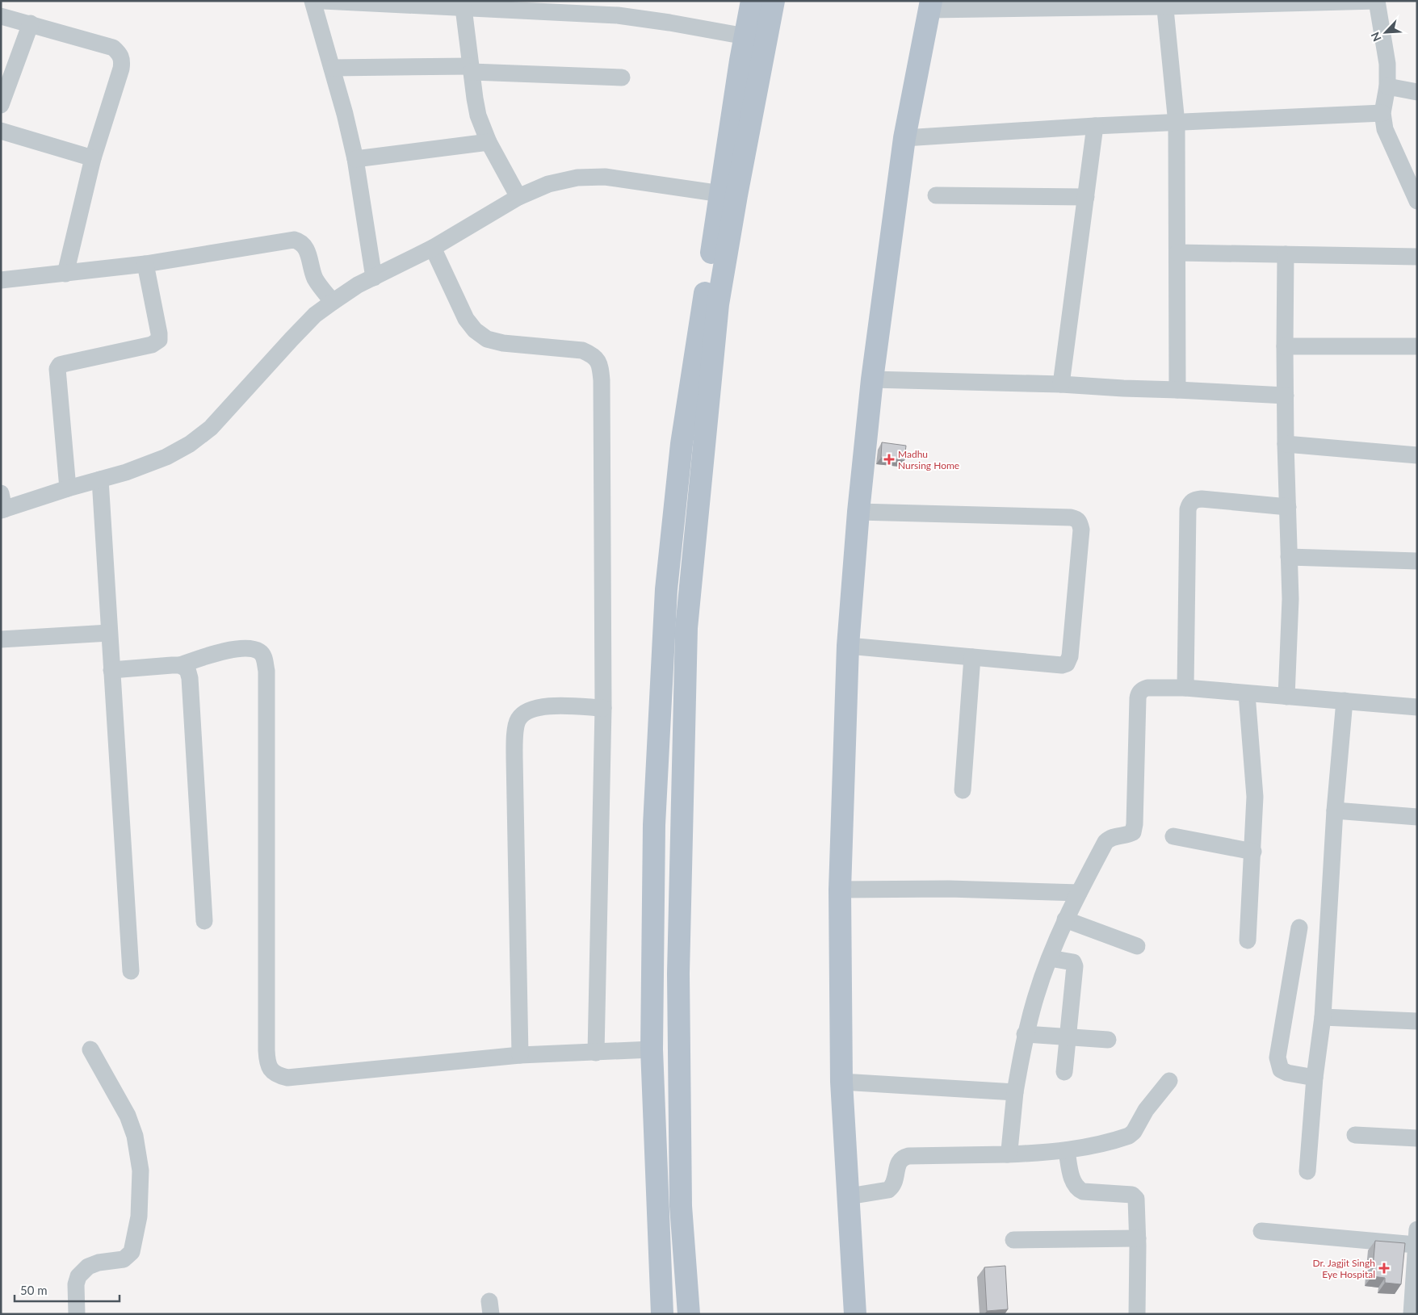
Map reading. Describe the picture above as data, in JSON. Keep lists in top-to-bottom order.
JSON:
{
  "places": {
    "health": ["Madhu Nursing Home", "Dr. Jagjit Singh Eye Hospital"]
  },
  "scale_bar": "50 m",
  "north": "bottom left"
}
